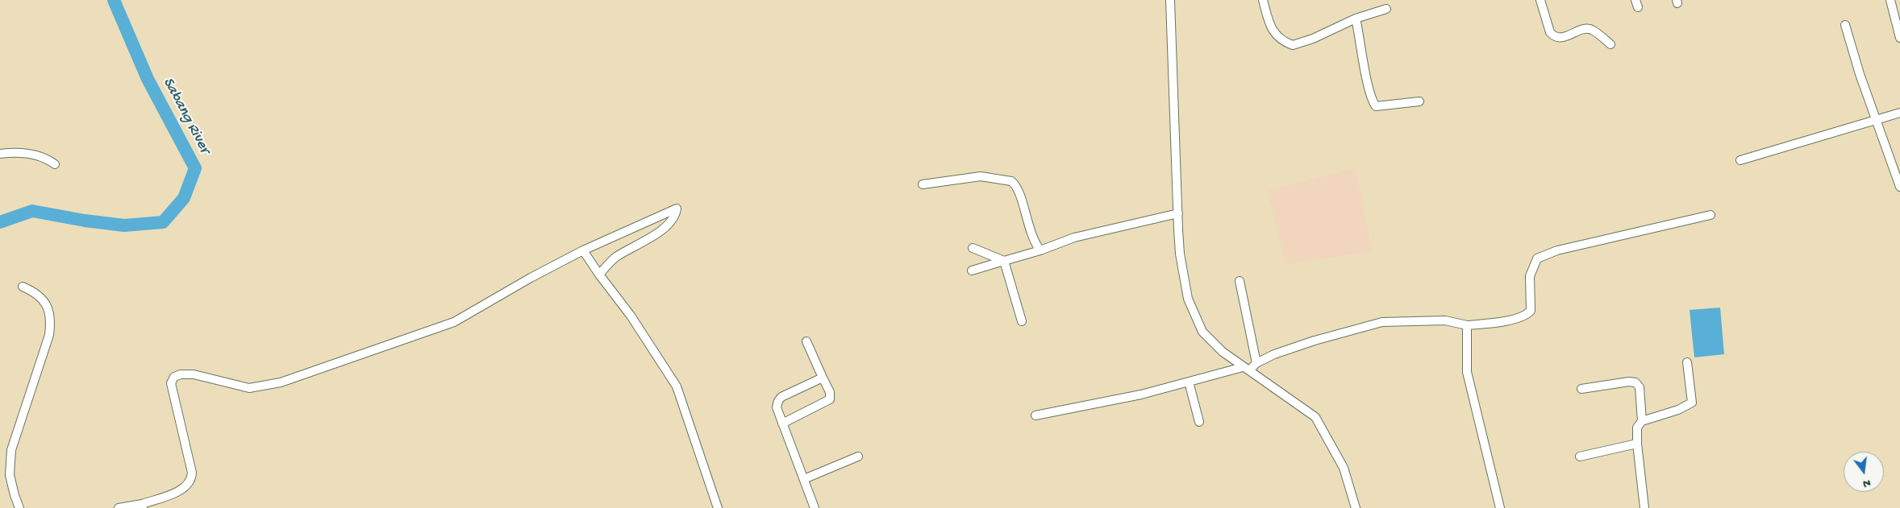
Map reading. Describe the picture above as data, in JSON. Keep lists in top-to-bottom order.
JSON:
{
  "water": ["Sabang River"],
  "north": "bottom"
}
